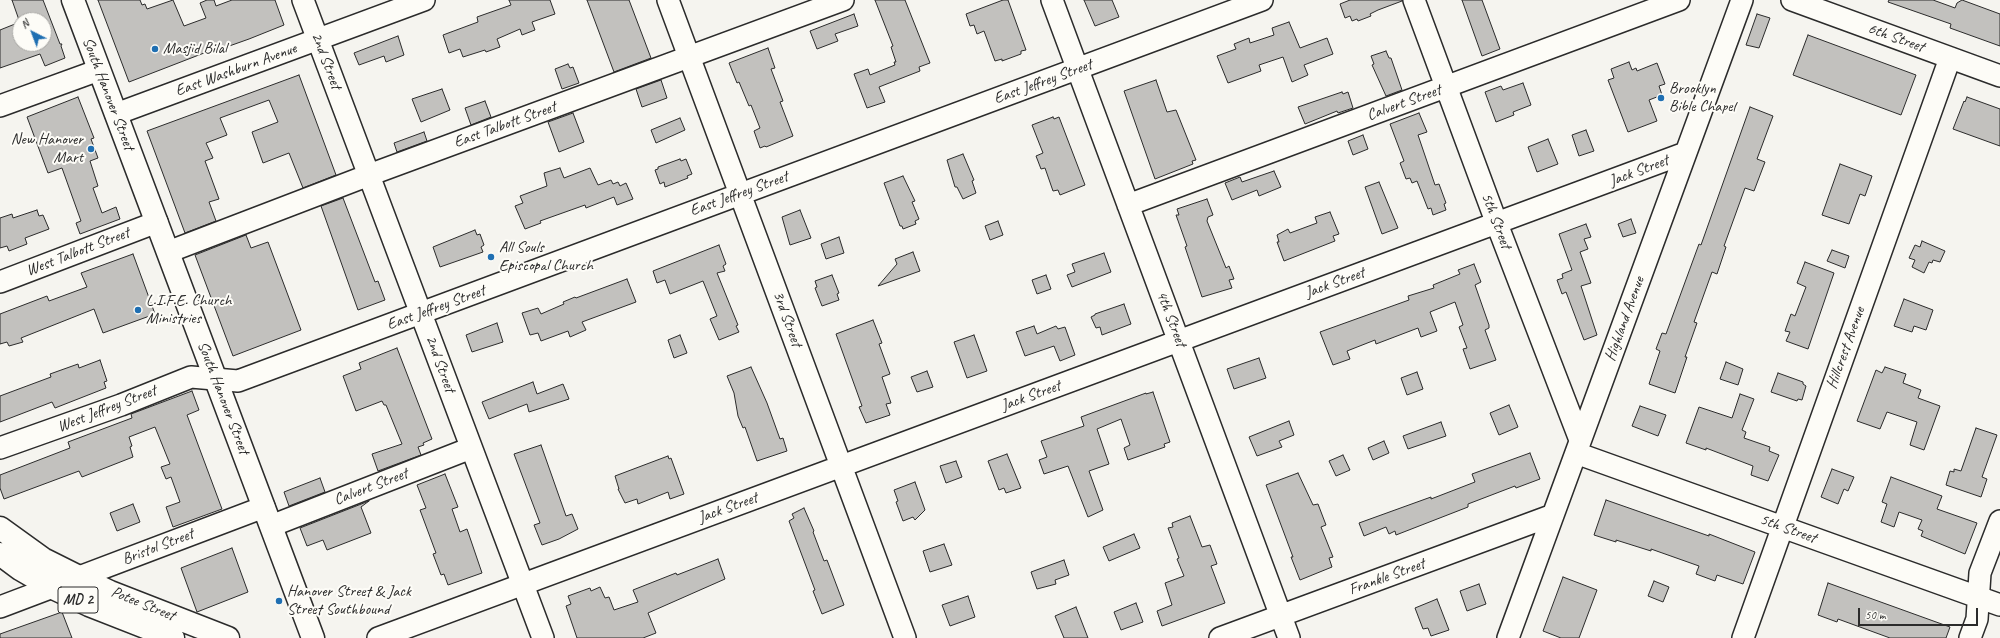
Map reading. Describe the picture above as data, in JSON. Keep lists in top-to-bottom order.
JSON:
{
  "streets": {
    "main road": ["South Hanover Street", "MD 2", "Potee Street"],
    "street": [
      "6th Street",
      "2nd Street",
      "East Washburn Avenue",
      "East Jeffrey Street",
      "Calvert Street",
      "East Talbott Street",
      "Jack Street",
      "5th Street",
      "West Talbott Street",
      "3rd Street",
      "4th Street",
      "Highland Avenue",
      "Hillcrest Avenue",
      "West Jeffrey Street",
      "Bristol Street",
      "Frankle Street"
    ]
  },
  "crossings": [
    ["6th Street", "Hillcrest Avenue"],
    ["2nd Street", "East Washburn Avenue"],
    ["2nd Street", "East Jeffrey Street"],
    ["2nd Street", "Calvert Street"],
    ["2nd Street", "East Talbott Street"],
    ["2nd Street", "Jack Street"],
    ["East Washburn Avenue", "South Hanover Street"],
    ["East Jeffrey Street", "South Hanover Street"],
    ["East Jeffrey Street", "3rd Street"],
    ["East Jeffrey Street", "4th Street"],
    ["East Jeffrey Street", "West Jeffrey Street"],
    ["South Hanover Street", "Calvert Street"],
    ["South Hanover Street", "East Talbott Street"],
    ["South Hanover Street", "West Talbott Street"],
    ["South Hanover Street", "West Jeffrey Street"],
    ["South Hanover Street", "Bristol Street"],
    ["Calvert Street", "5th Street"],
    ["Calvert Street", "4th Street"],
    ["Calvert Street", "Bristol Street"],
    ["East Talbott Street", "3rd Street"],
    ["Jack Street", "5th Street"],
    ["Jack Street", "3rd Street"],
    ["Jack Street", "4th Street"],
    ["Jack Street", "Highland Avenue"],
    ["5th Street", "Highland Avenue"],
    ["5th Street", "Hillcrest Avenue"],
    ["4th Street", "Frankle Street"],
    ["Highland Avenue", "Frankle Street"],
    ["Bristol Street", "Potee Street"]
  ],
  "places": [
    "Masjid Bilal",
    "Brooklyn Bible Chapel",
    "New Hanover Mart",
    "All Souls Episcopal Church",
    "L.I.F.E. Church Ministries",
    "Hanover Street & Jack Street Southbound"
  ],
  "scale_bar": "50 m",
  "north": "top left"
}
